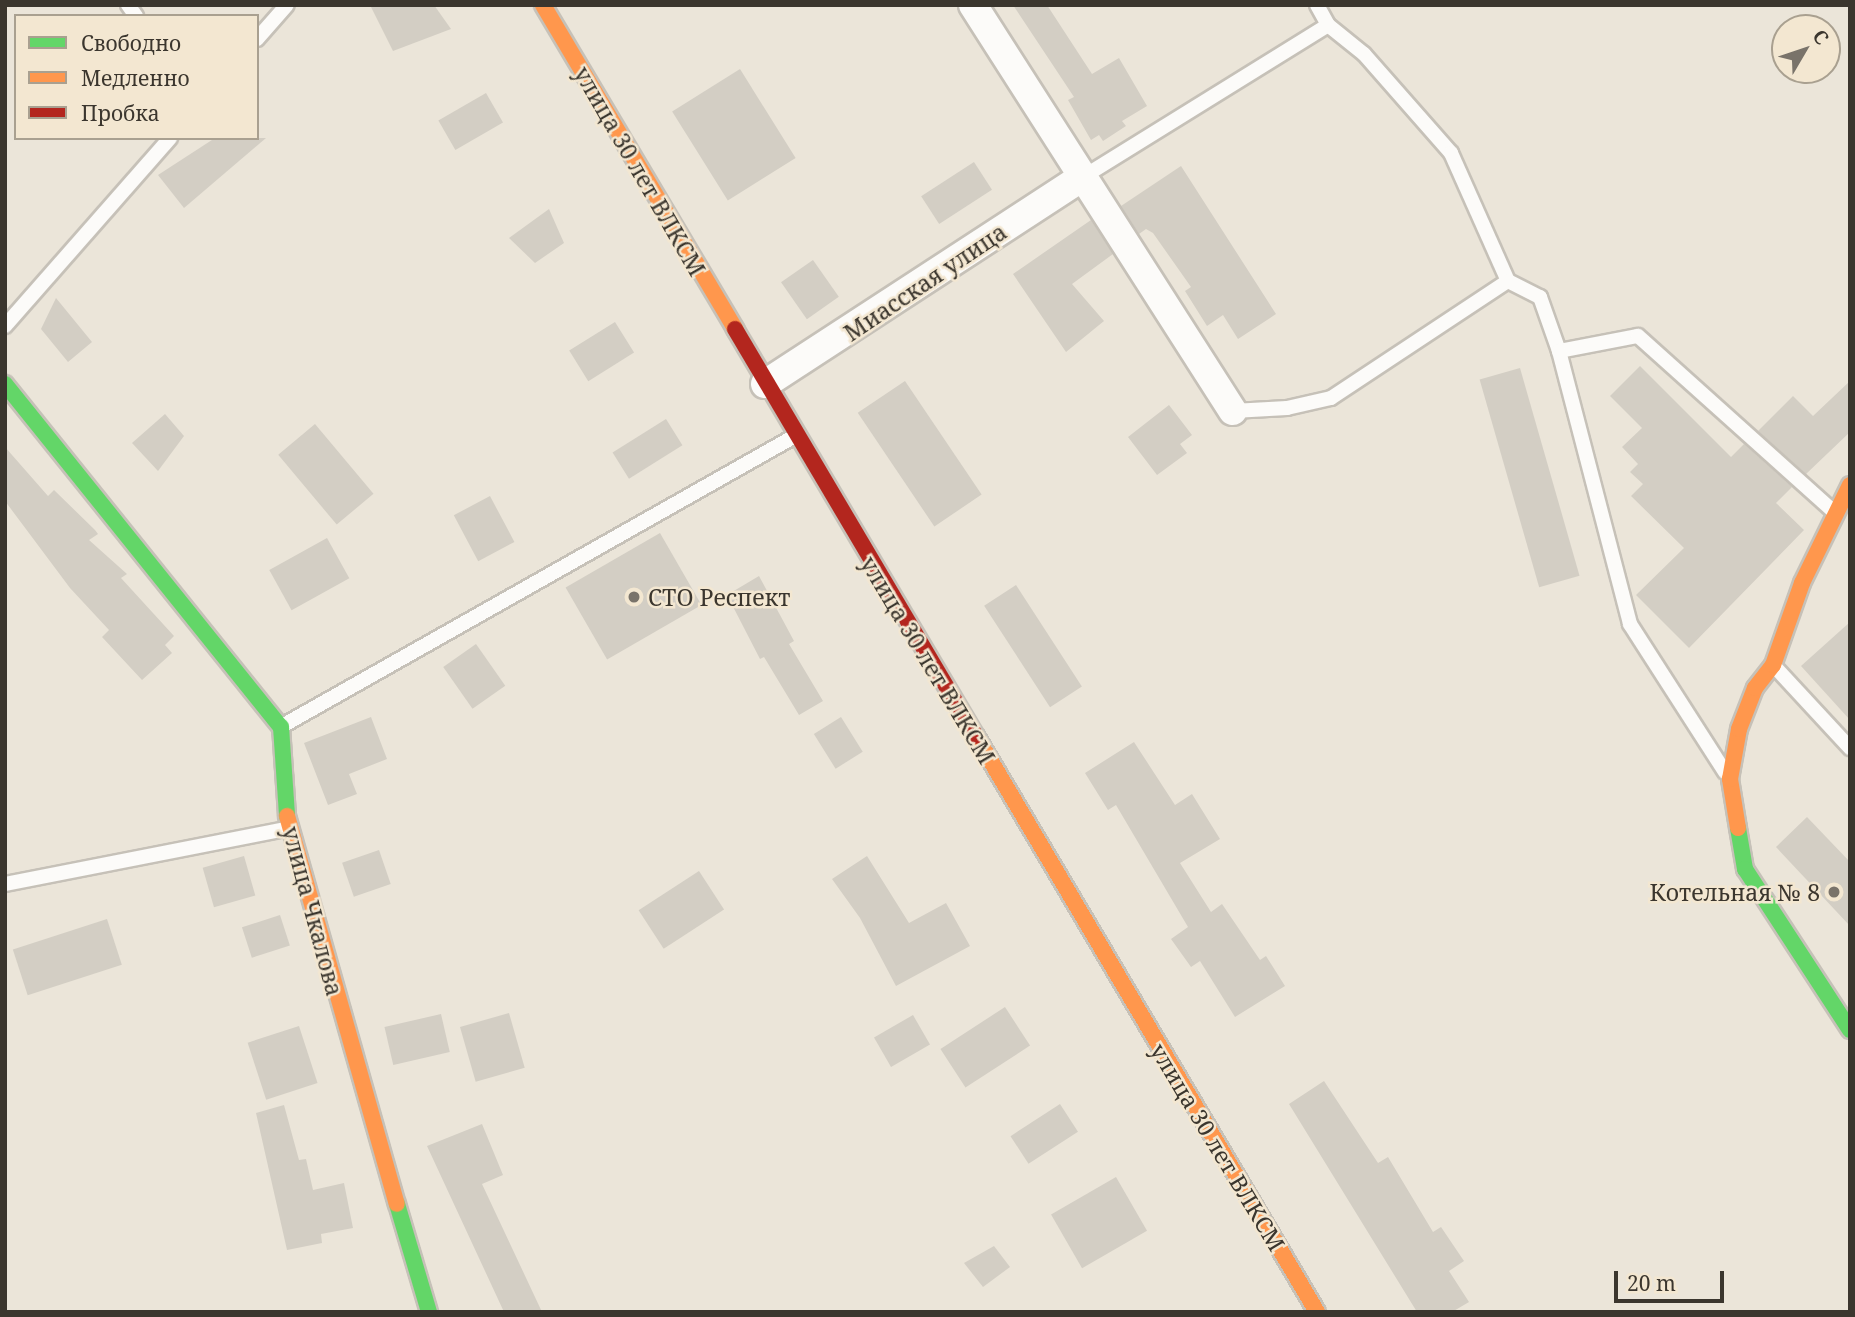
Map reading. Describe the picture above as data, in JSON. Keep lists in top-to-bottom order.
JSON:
{
  "streets": {
    "street": ["улица 30 лет ВЛКСМ", "Миасская улица", "улица Чкалова"]
  },
  "crossings": [
    ["улица 30 лет ВЛКСМ", "Миасская улица"]
  ],
  "places": ["СТО Респект", "Котельная № 8"],
  "legend": ["Свободно", "Медленно", "Пробка"],
  "scale_bar": "20 m",
  "north": "top right"
}
